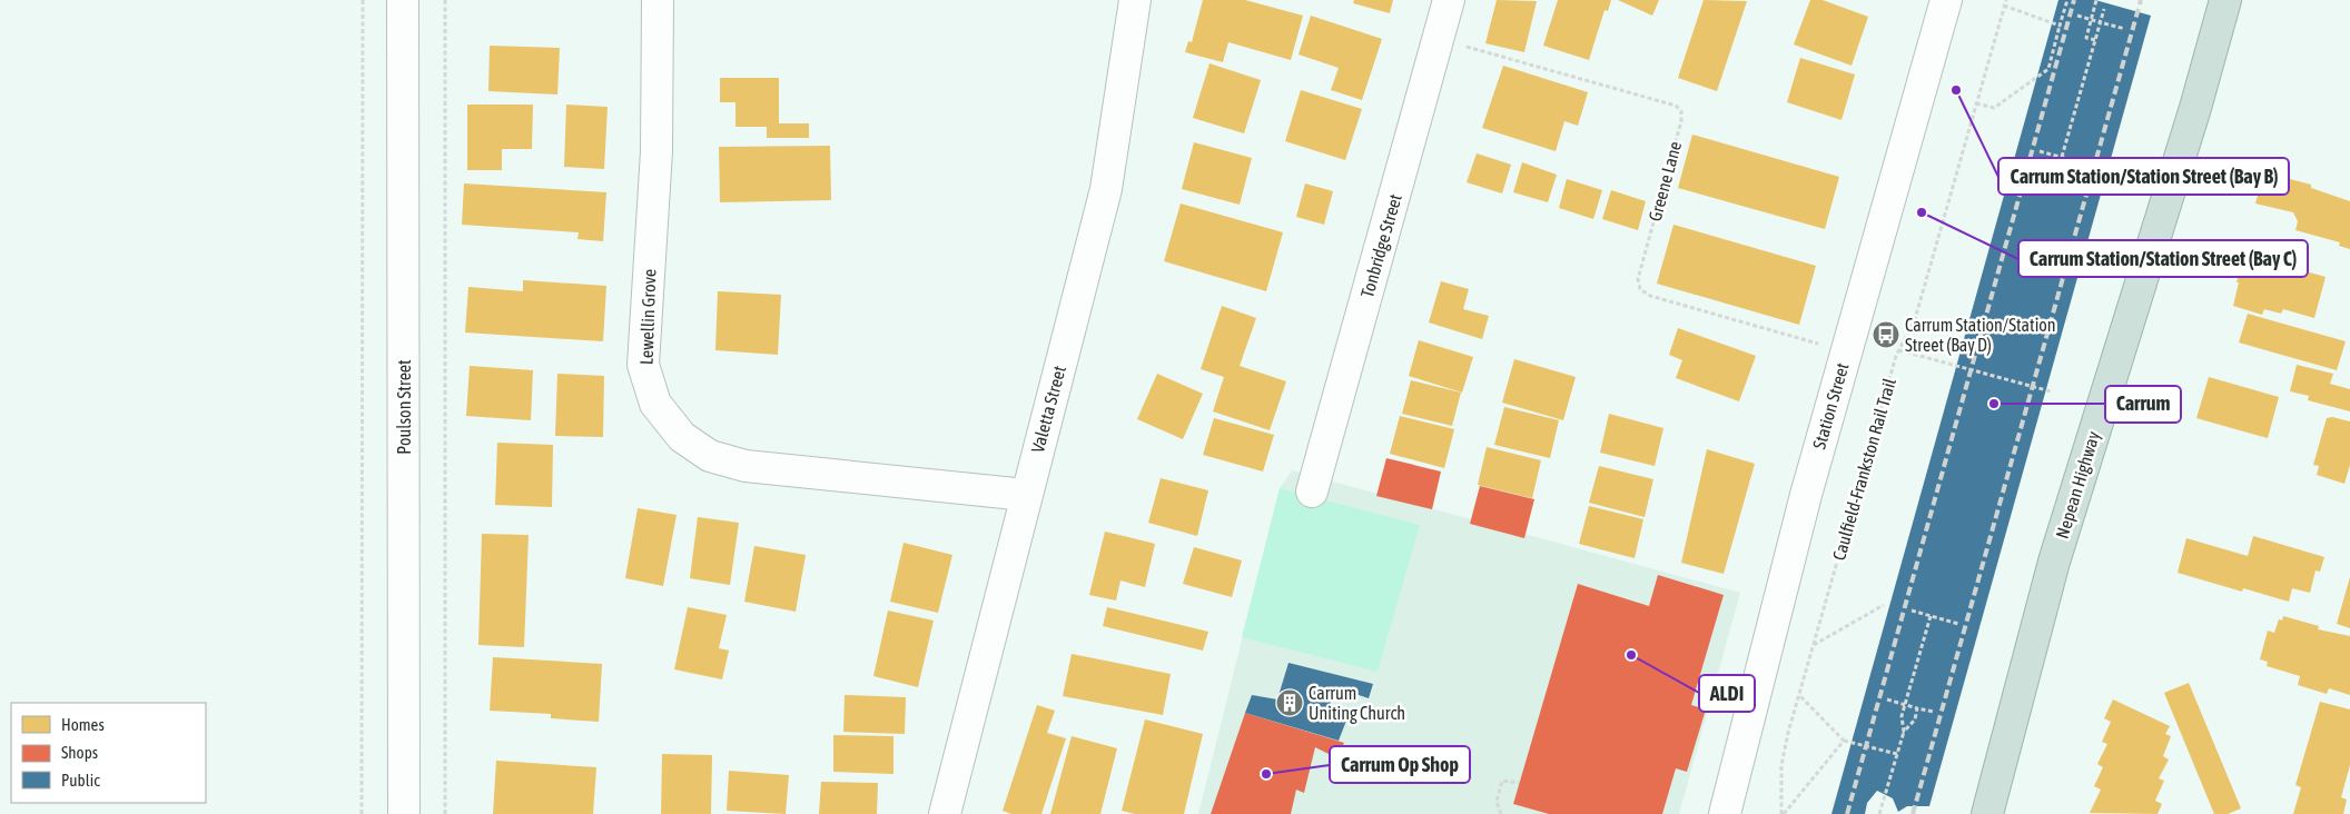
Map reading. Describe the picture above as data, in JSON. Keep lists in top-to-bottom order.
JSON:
{
  "streets": {
    "highway": ["Nepean Highway"],
    "street": [
      "Tonbridge Street",
      "Lewellin Grove",
      "Station Street",
      "Poulson Street",
      "Valetta Street"
    ],
    "path": ["Greene Lane", "Caulfield-Frankston Rail Trail"]
  },
  "crossings": [
    ["Greene Lane", "Tonbridge Street"],
    ["Greene Lane", "Station Street"],
    ["Lewellin Grove", "Valetta Street"]
  ],
  "places": {
    "other": [
      "Carrum Station/Station Street (Bay B)",
      "Carrum Station/Station Street (Bay C)",
      "Carrum",
      "ALDI",
      "Carrum Op Shop"
    ],
    "bus stop": ["Carrum Station/Station Street (Bay D)"],
    "building": ["Carrum Uniting Church"]
  },
  "legend": ["Homes", "Shops", "Public"]
}
